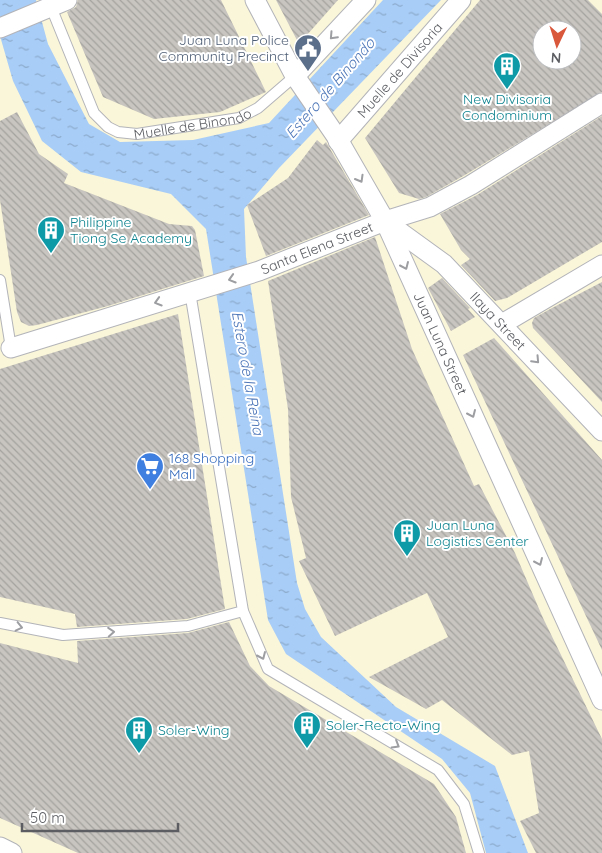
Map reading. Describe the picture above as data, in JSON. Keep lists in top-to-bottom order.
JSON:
{
  "streets": {
    "street": [
      "Muelle de Divisoria",
      "Muelle de Binondo",
      "Santa Elena Street",
      "Ilaya Street",
      "Juan Luna Street"
    ]
  },
  "crossings": [
    ["Muelle de Divisoria", "Juan Luna Street"],
    ["Muelle de Binondo", "Juan Luna Street"],
    ["Santa Elena Street", "Ilaya Street"],
    ["Santa Elena Street", "Juan Luna Street"],
    ["Ilaya Street", "Juan Luna Street"]
  ],
  "one_way": ["Santa Elena Street", "Ilaya Street", "Juan Luna Street"],
  "water": ["Estero de Binondo", "Estero de la Reina"],
  "places": {
    "public building": ["Juan Luna Police Community Precinct"],
    "building": [
      "New Divisoria Condominium",
      "Philippine Tiong Se Academy",
      "Juan Luna Logistics Center",
      "Soler-Recto-Wing",
      "Soler-Wing"
    ],
    "supermarket": ["168 Shopping Mall"]
  },
  "scale_bar": "50 m",
  "north": "bottom"
}
